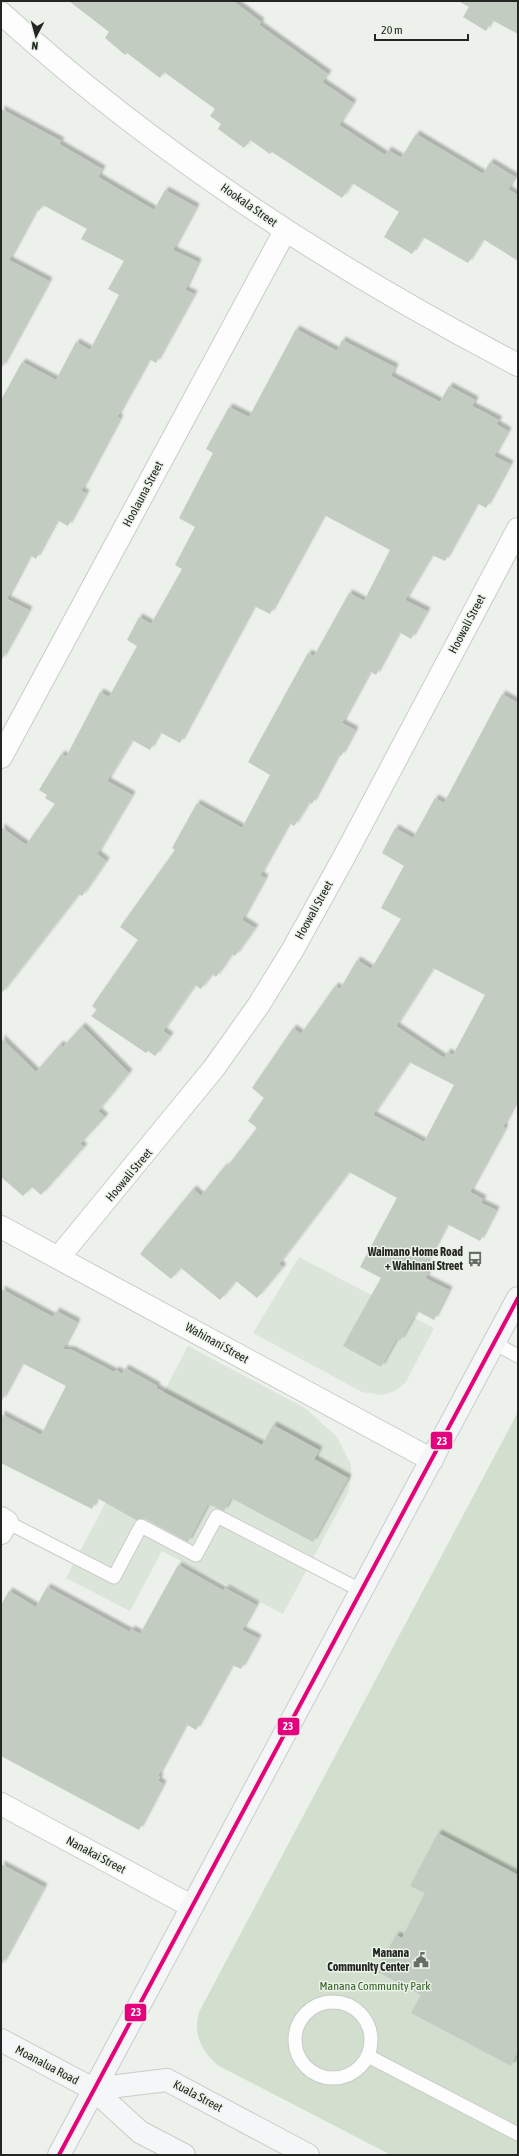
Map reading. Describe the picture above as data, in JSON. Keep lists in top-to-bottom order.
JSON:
{
  "streets": {
    "main road": ["Moanalua Road", "Kuala Street"],
    "street": [
      "Hookala Street",
      "Hoolauna Street",
      "Hoowali Street",
      "Wahinani Street",
      "Nanakai Street"
    ]
  },
  "crossings": [
    ["Hookala Street", "Hoolauna Street"],
    ["Hoowali Street", "Wahinani Street"],
    ["Moanalua Road", "Kuala Street"]
  ],
  "parks": ["Manana Community Park"],
  "places": {
    "bus stop": ["Waimano Home Road + Wahinani Street"],
    "public building": ["Manana Community Center"]
  },
  "lines": ["transit line 23"],
  "scale_bar": "20 m",
  "north": "bottom"
}
